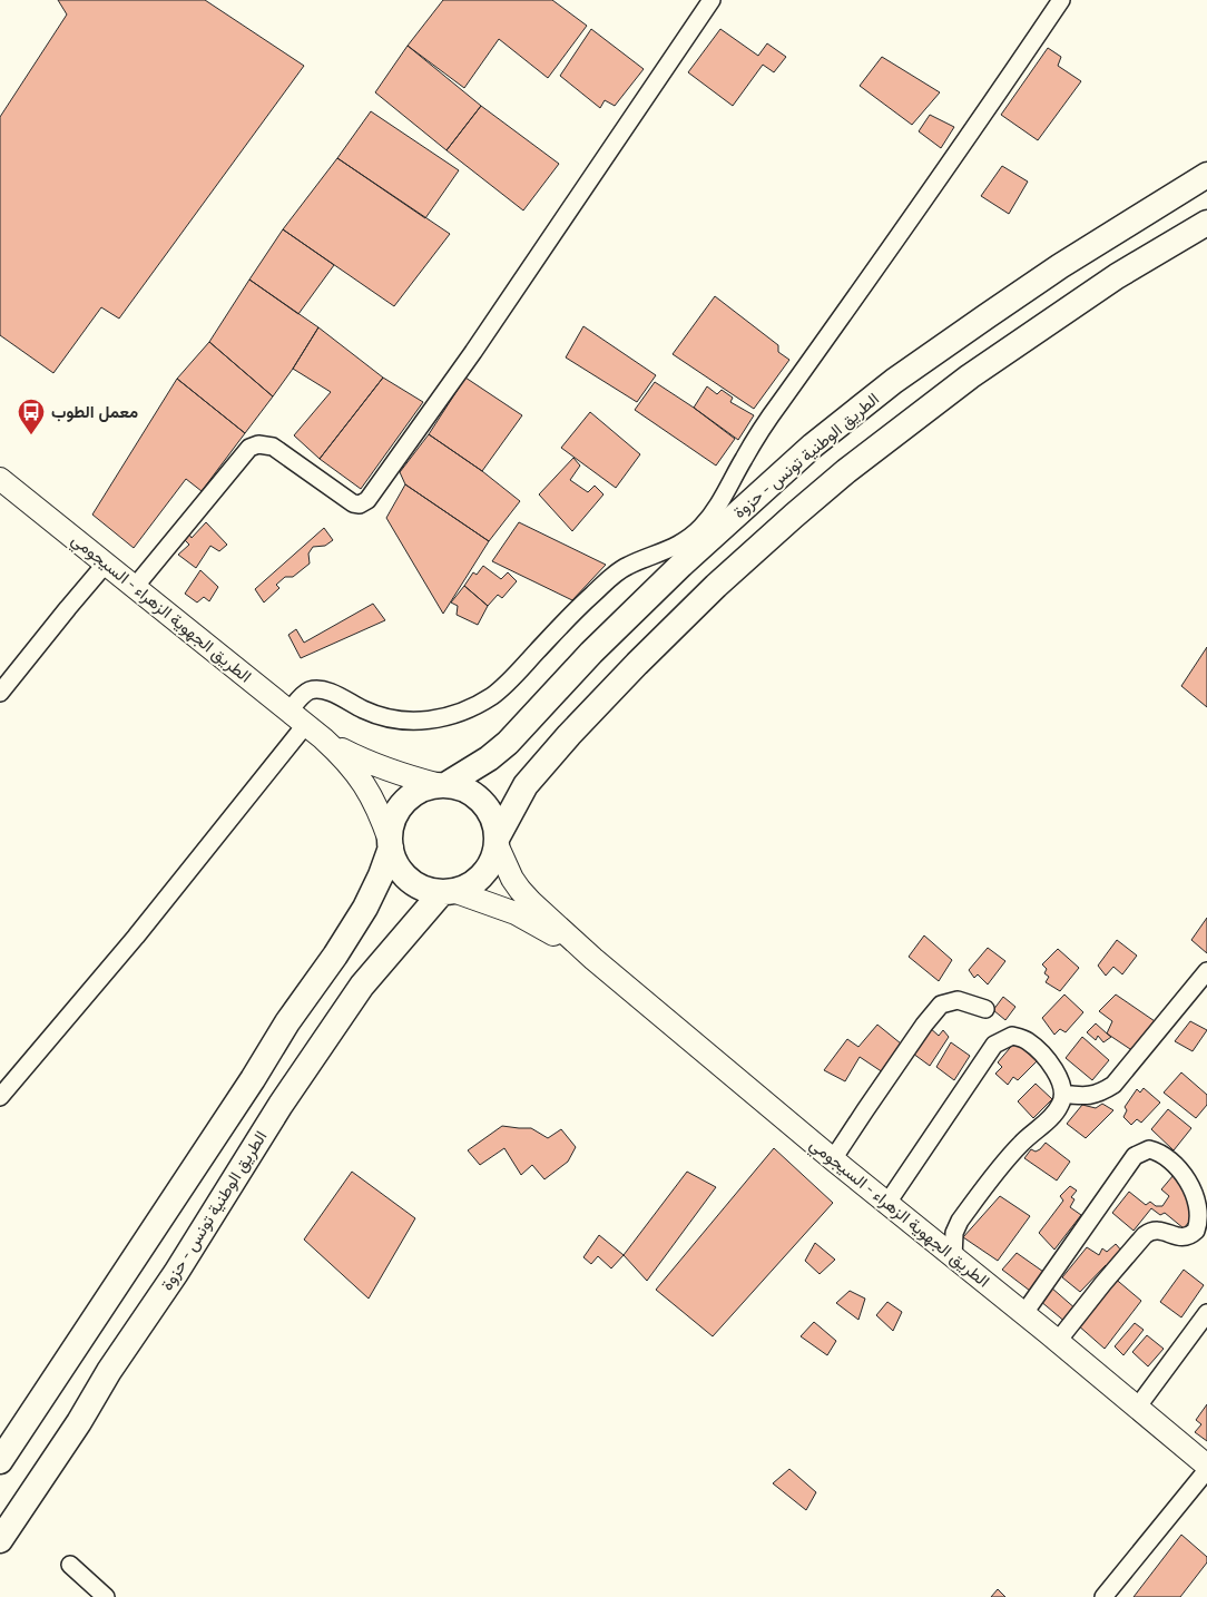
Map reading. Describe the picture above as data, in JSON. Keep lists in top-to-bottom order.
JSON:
{
  "streets": {
    "highway": ["الطريق الوطنية تونس - حزوة"],
    "main road": ["الطريق الجهوية الزهراء - السيجومي"]
  },
  "crossings": [
    ["الطريق الوطنية تونس - حزوة", "الطريق الجهوية الزهراء - السيجومي"]
  ],
  "places": {
    "bus stop": ["معمل الطوب"]
  }
}
